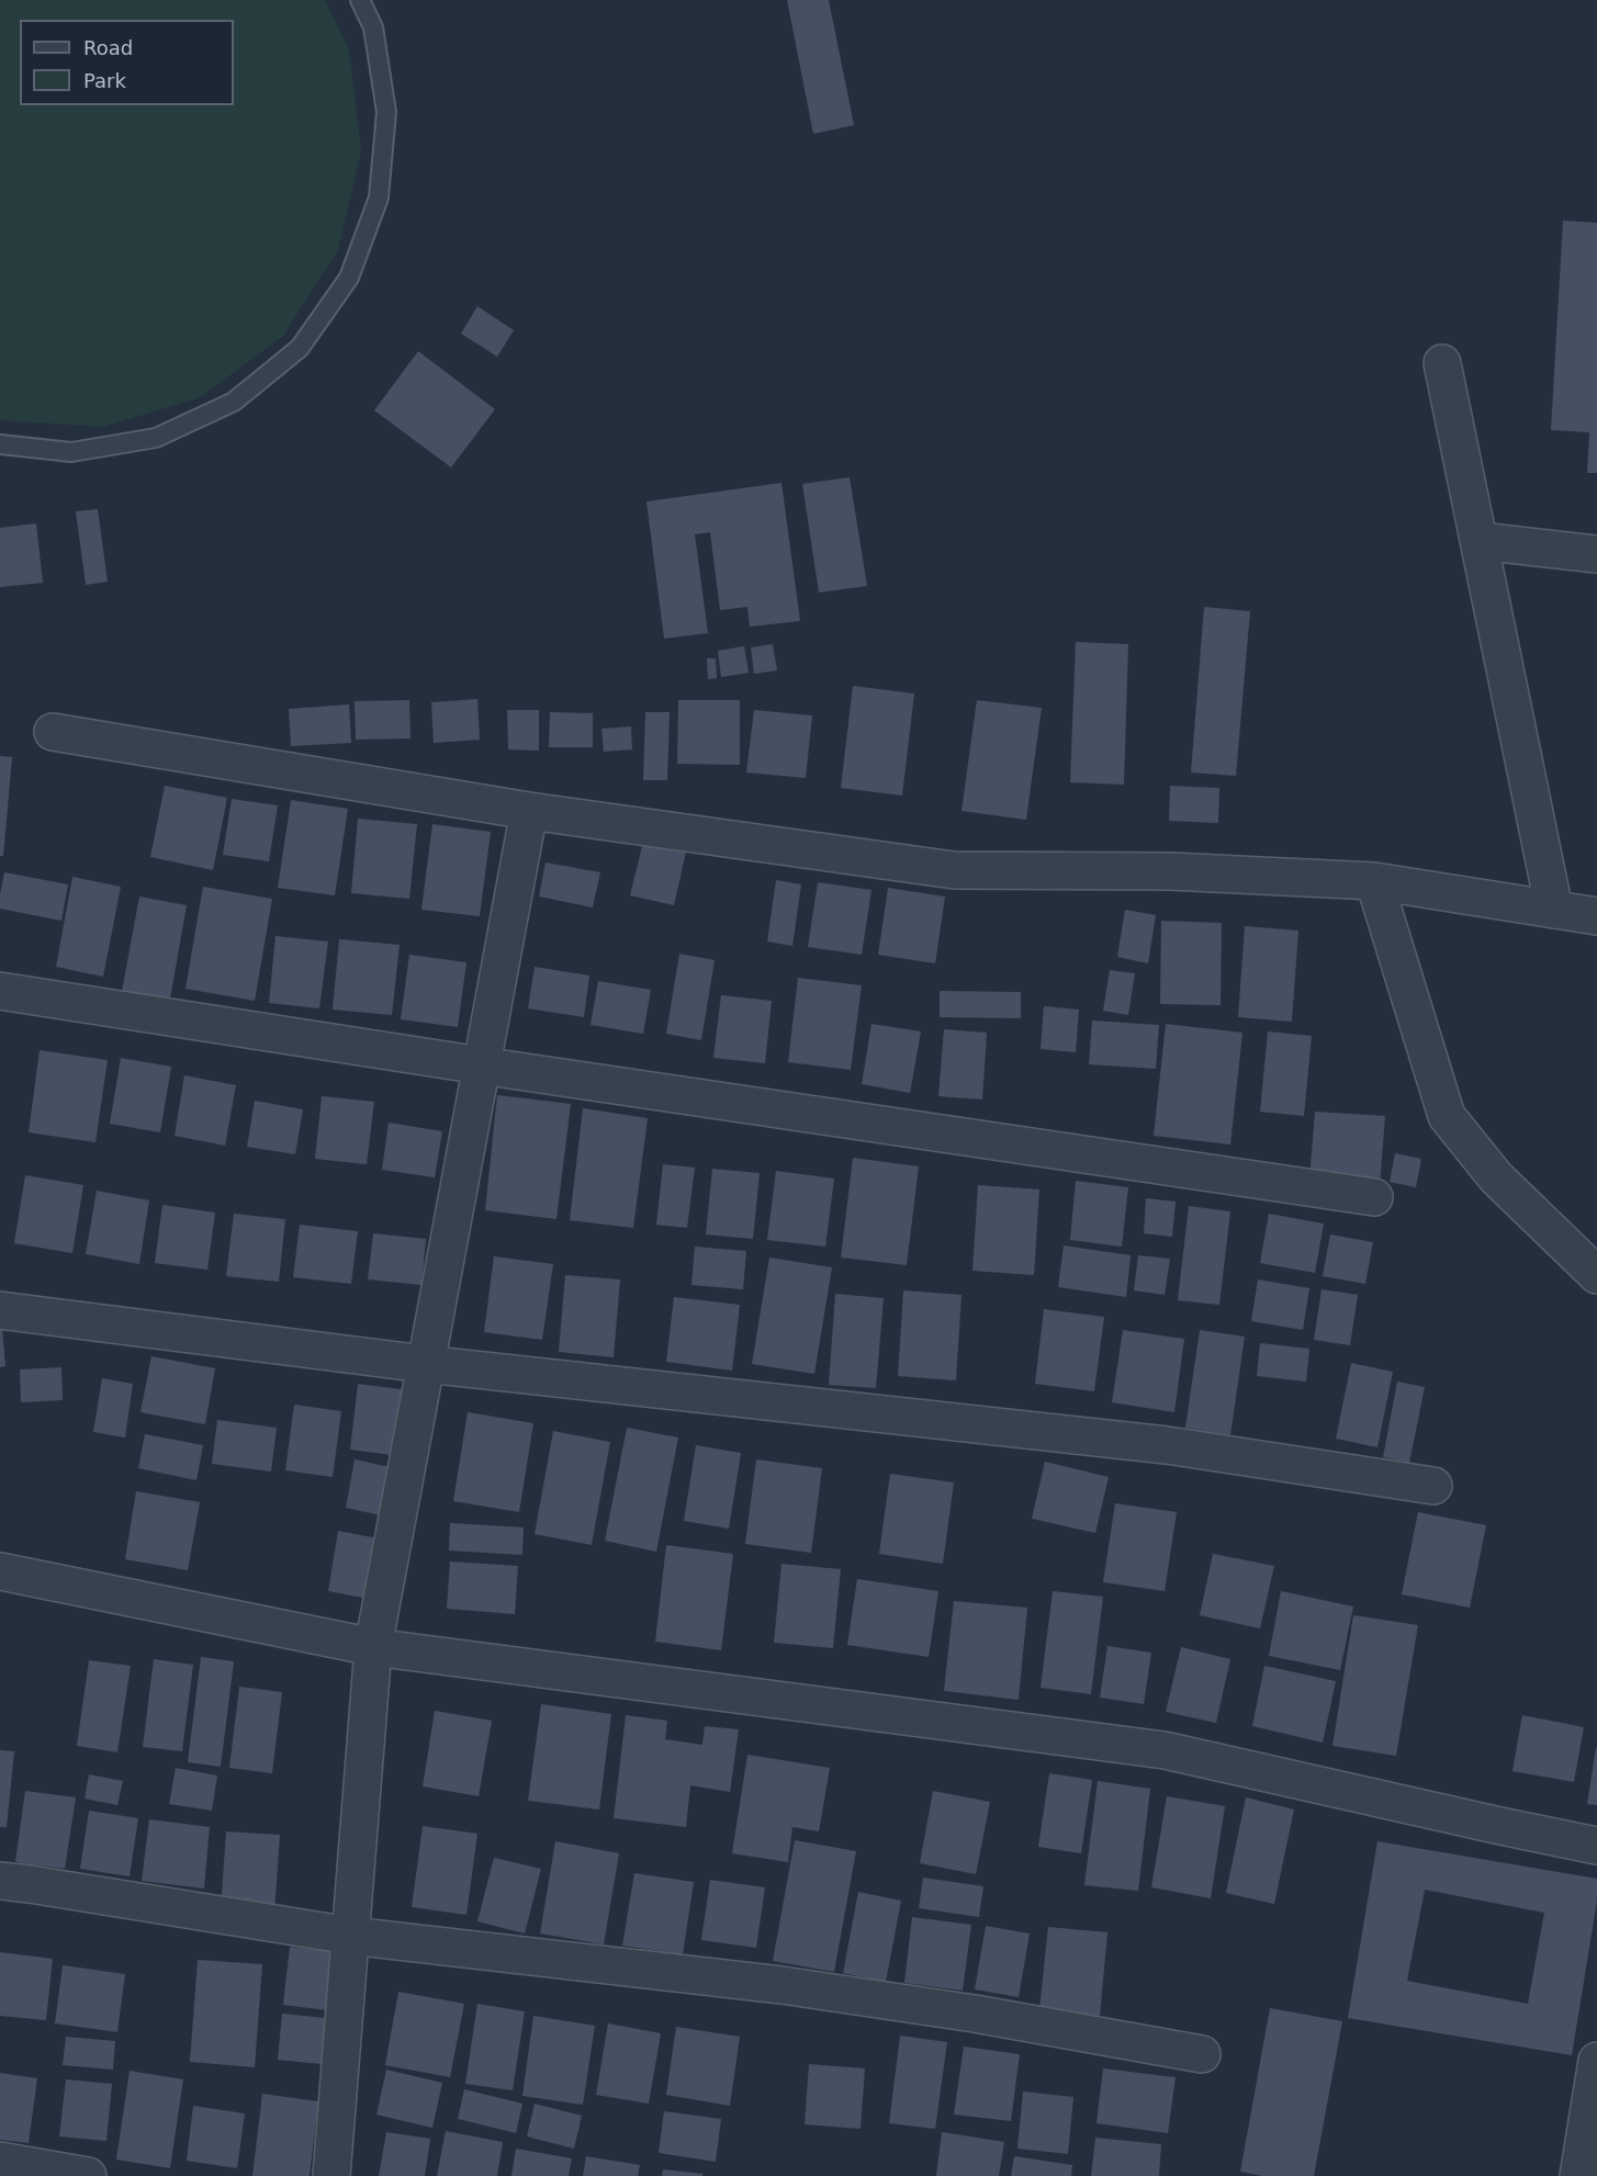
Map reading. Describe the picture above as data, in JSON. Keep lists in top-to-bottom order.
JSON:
{
  "legend": ["Road", "Park"]
}
